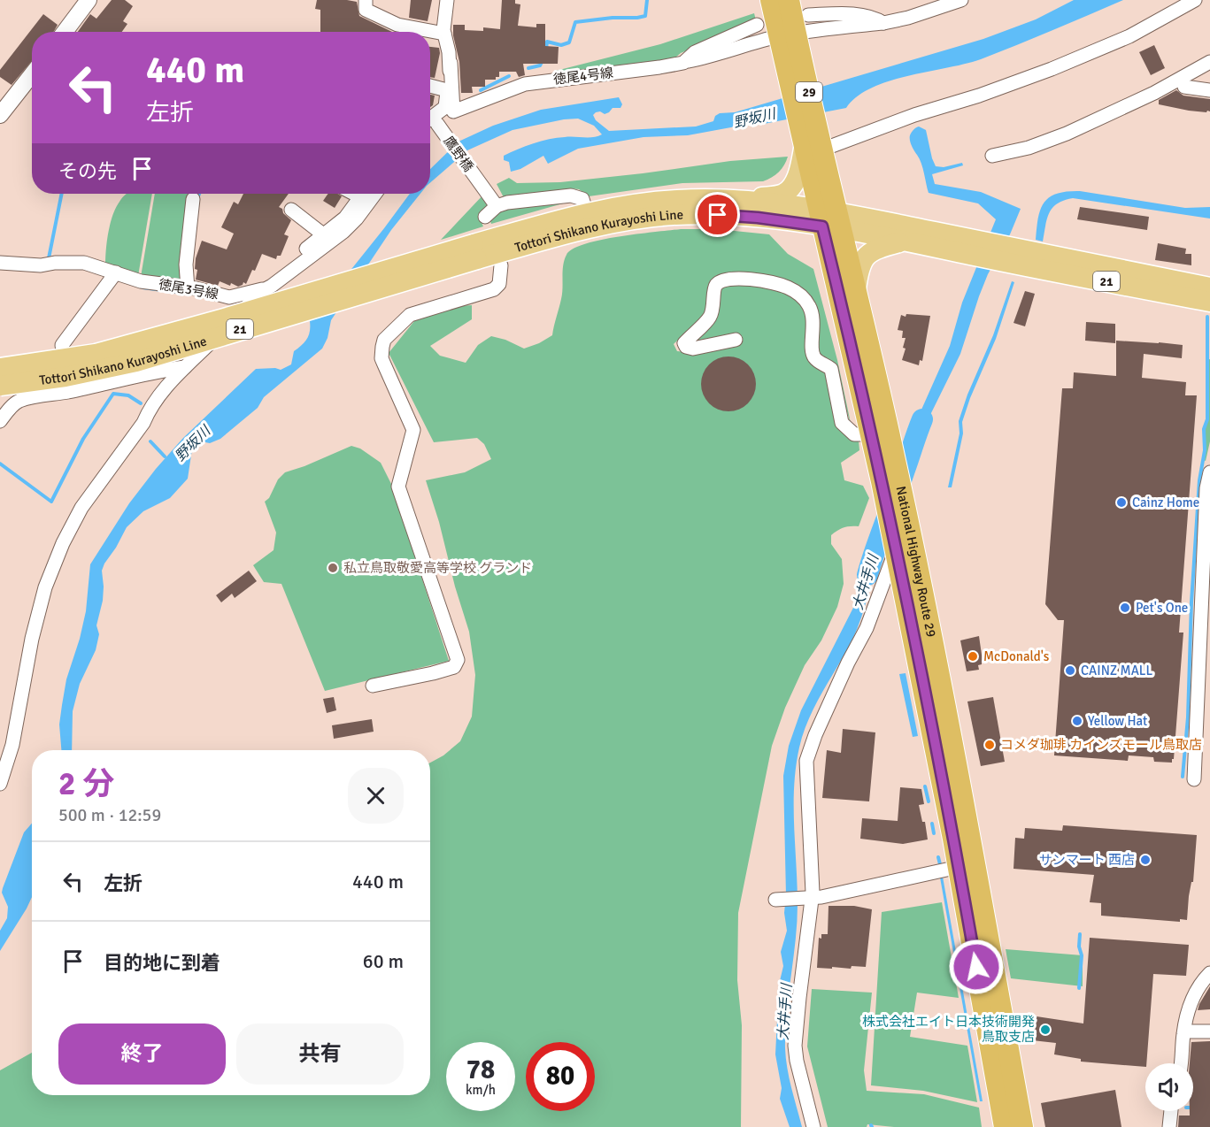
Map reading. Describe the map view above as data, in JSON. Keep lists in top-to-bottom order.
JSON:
{
  "streets": {
    "highway": ["29", "National Highway Route 29"],
    "main road": ["Tottori Shikano Kurayoshi Line", "21"],
    "street": ["徳尾4号線", "鷹野橋", "徳尾3号線"]
  },
  "crossings": [
    ["徳尾4号線", "鷹野橋"],
    ["Tottori Shikano Kurayoshi Line", "National Highway Route 29"]
  ],
  "water": ["野坂川", "大井手川"],
  "places": [
    "Cainz Home",
    "私立鳥取敬愛高等学校 グランド",
    "Pet's One",
    "McDonald's",
    "CAINZ MALL",
    "Yellow Hat",
    "コメダ珈琲 カインズモール鳥取店",
    "サンマート 西店",
    "株式会社エイト日本技術開発 鳥取支店"
  ],
  "page": {
    "turn": ["440 m", "左折"],
    "then": "その先",
    "heading": ["2 分", "500 m · 12:59"],
    "list": [
      {
        "name": "左折",
        "value": "440 m"
      },
      {
        "name": "目的地に到着",
        "value": "60 m"
      }
    ],
    "buttons": ["終了", "共有"],
    "speed": "78 km/h",
    "limit": "80"
  }
}
